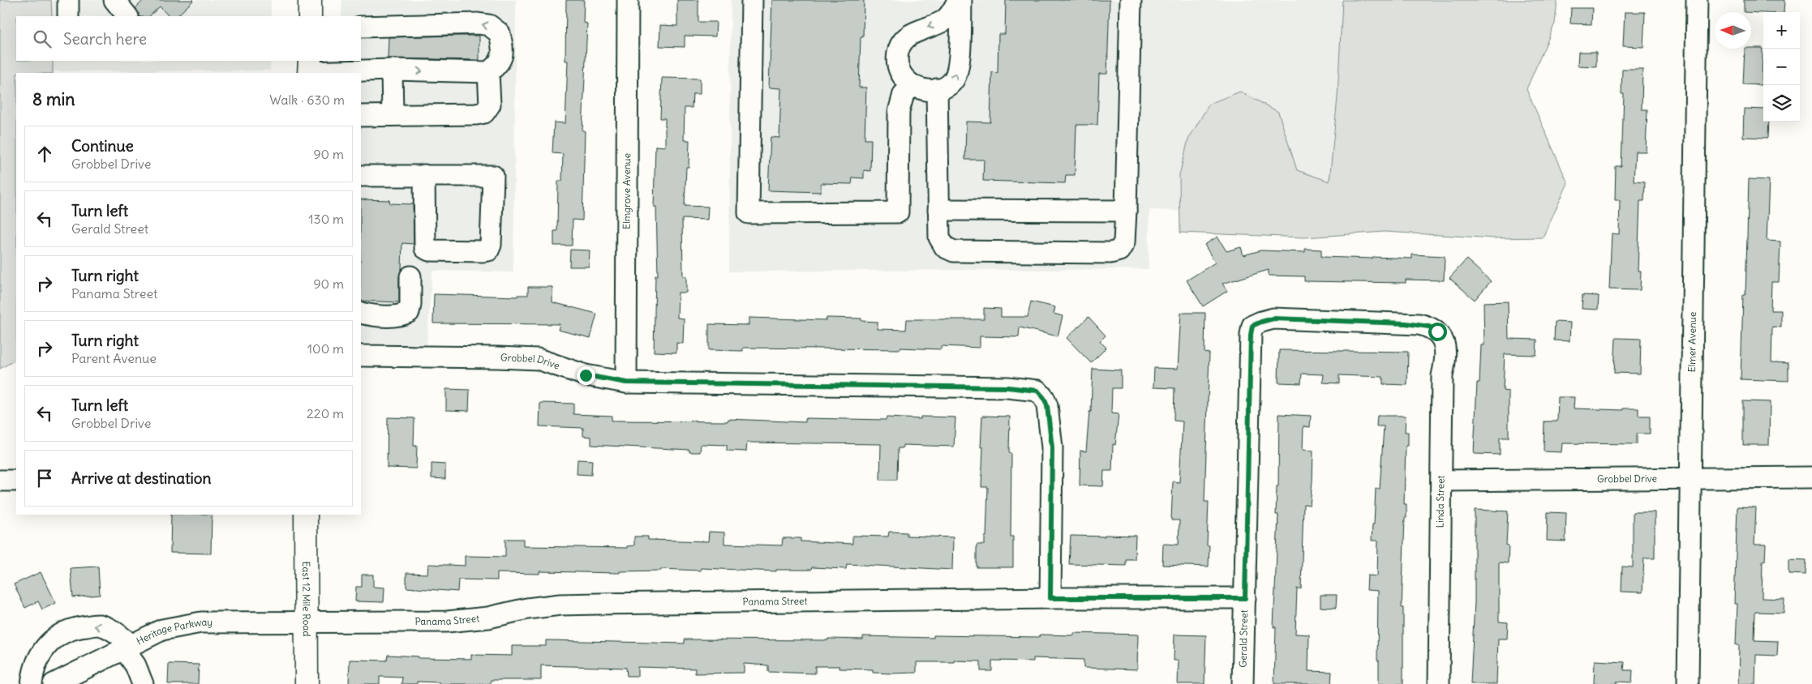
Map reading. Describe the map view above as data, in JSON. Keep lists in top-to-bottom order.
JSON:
{
  "streets": {
    "main road": ["East 12 Mile Road"],
    "street": [
      "Elmgrove Avenue",
      "Elmer Avenue",
      "Grobbel Drive",
      "Linda Street",
      "Panama Street",
      "Heritage Parkway",
      "Gerald Street"
    ]
  },
  "crossings": [
    ["Elmgrove Avenue", "Grobbel Drive"],
    ["Elmer Avenue", "Grobbel Drive"],
    ["Grobbel Drive", "Linda Street"],
    ["Grobbel Drive", "Panama Street"],
    ["Linda Street", "Gerald Street"],
    ["East 12 Mile Road", "Panama Street"],
    ["East 12 Mile Road", "Heritage Parkway"],
    ["Panama Street", "Heritage Parkway"],
    ["Panama Street", "Gerald Street"]
  ],
  "north": "left",
  "page": {
    "map_buttons": ["+", "−"],
    "search": "Search here",
    "heading": ["8 min", "Walk · 630 m"],
    "list": [
      ["Continue", "Grobbel Drive", "90 m"],
      ["Turn left", "Gerald Street", "130 m"],
      ["Turn right", "Panama Street", "90 m"],
      ["Turn right", "Parent Avenue", "100 m"],
      ["Turn left", "Grobbel Drive", "220 m"],
      "Arrive at destination"
    ]
  }
}
